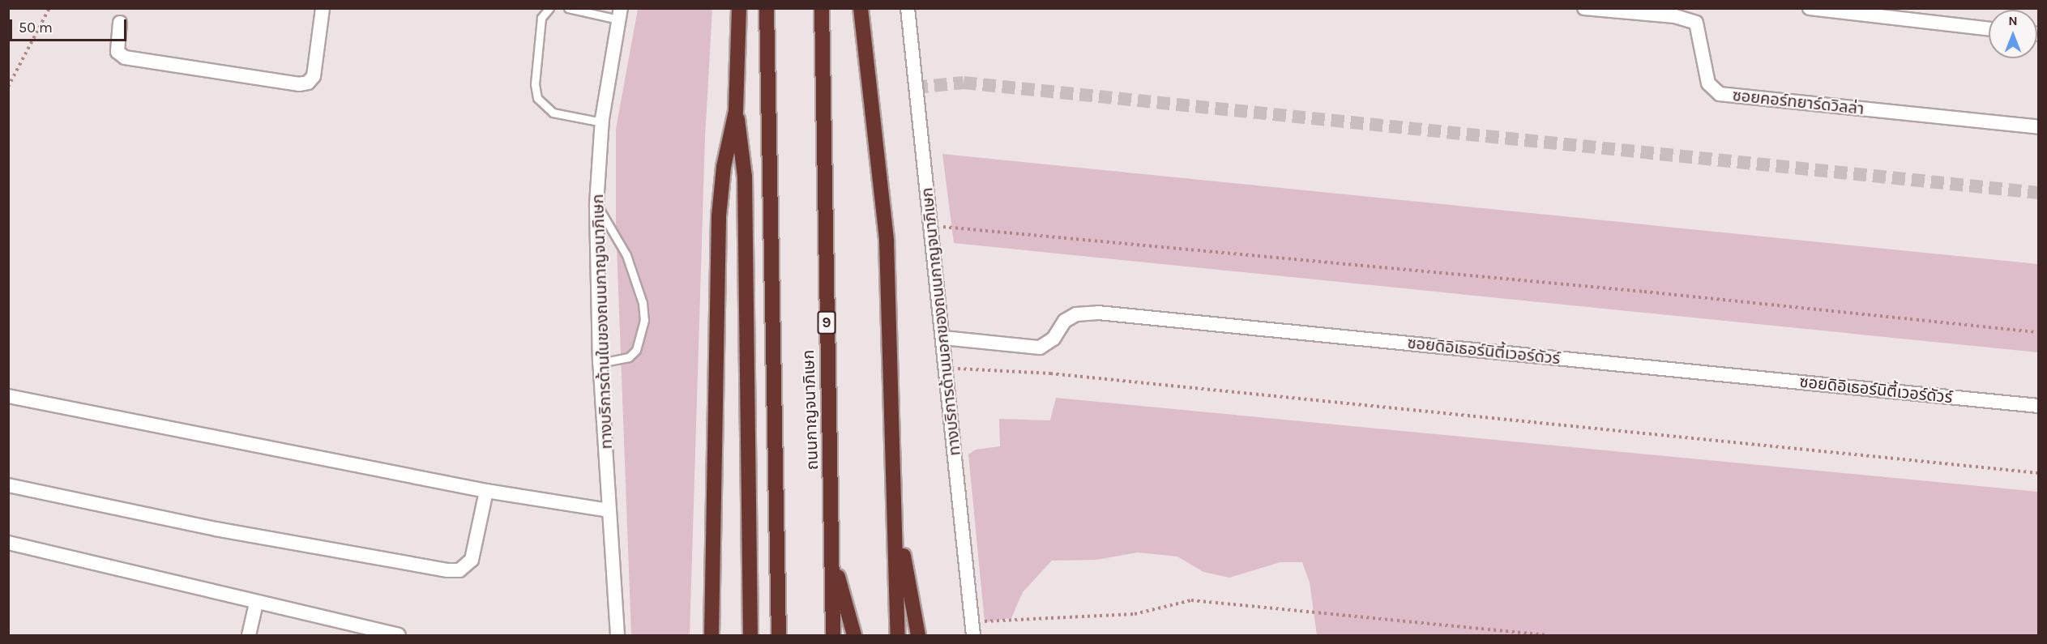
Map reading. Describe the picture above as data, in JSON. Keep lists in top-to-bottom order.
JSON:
{
  "streets": {
    "highway": ["9", "ถนนกาญจนาภิเษก"],
    "street": [
      "ซอยคอร์ทยาร์ดวิลล่า",
      "ทางบริการด้านในของถนนกาญจนาภิเษก",
      "ทางบริการด้านนอกของถนนกาญจนาภิเษก",
      "ซอยดิอิเธอร์นิตี้เวอร์ดัวร์"
    ]
  },
  "crossings": [
    ["ทางบริการด้านนอกของถนนกาญจนาภิเษก", "ซอยดิอิเธอร์นิตี้เวอร์ดัวร์"]
  ],
  "scale_bar": "50 m",
  "north": "top"
}
